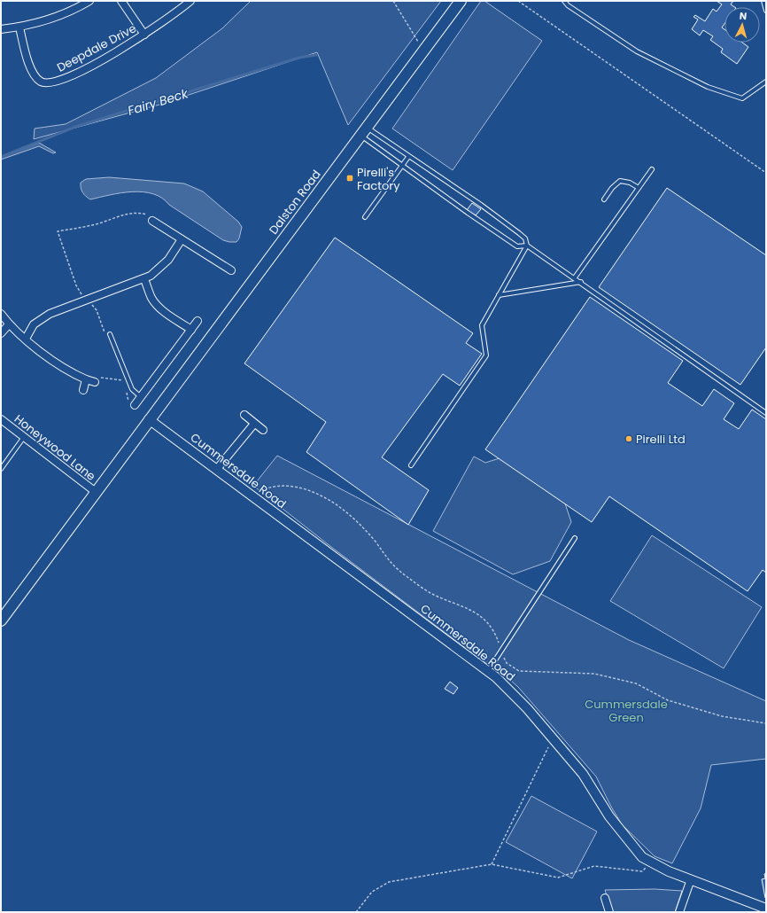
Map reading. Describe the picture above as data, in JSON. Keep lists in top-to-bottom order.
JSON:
{
  "streets": {
    "main road": ["Dalston Road"],
    "street": ["Deepdale Drive", "Honeywood Lane", "Cummersdale Road"]
  },
  "crossings": [
    ["Dalston Road", "Honeywood Lane"],
    ["Dalston Road", "Cummersdale Road"]
  ],
  "water": ["Fairy Beck"],
  "parks": ["Cummersdale Green"],
  "places": {
    "transit": ["Pirelli's Factory"],
    "other": ["Pirelli Ltd"]
  },
  "north": "top"
}
